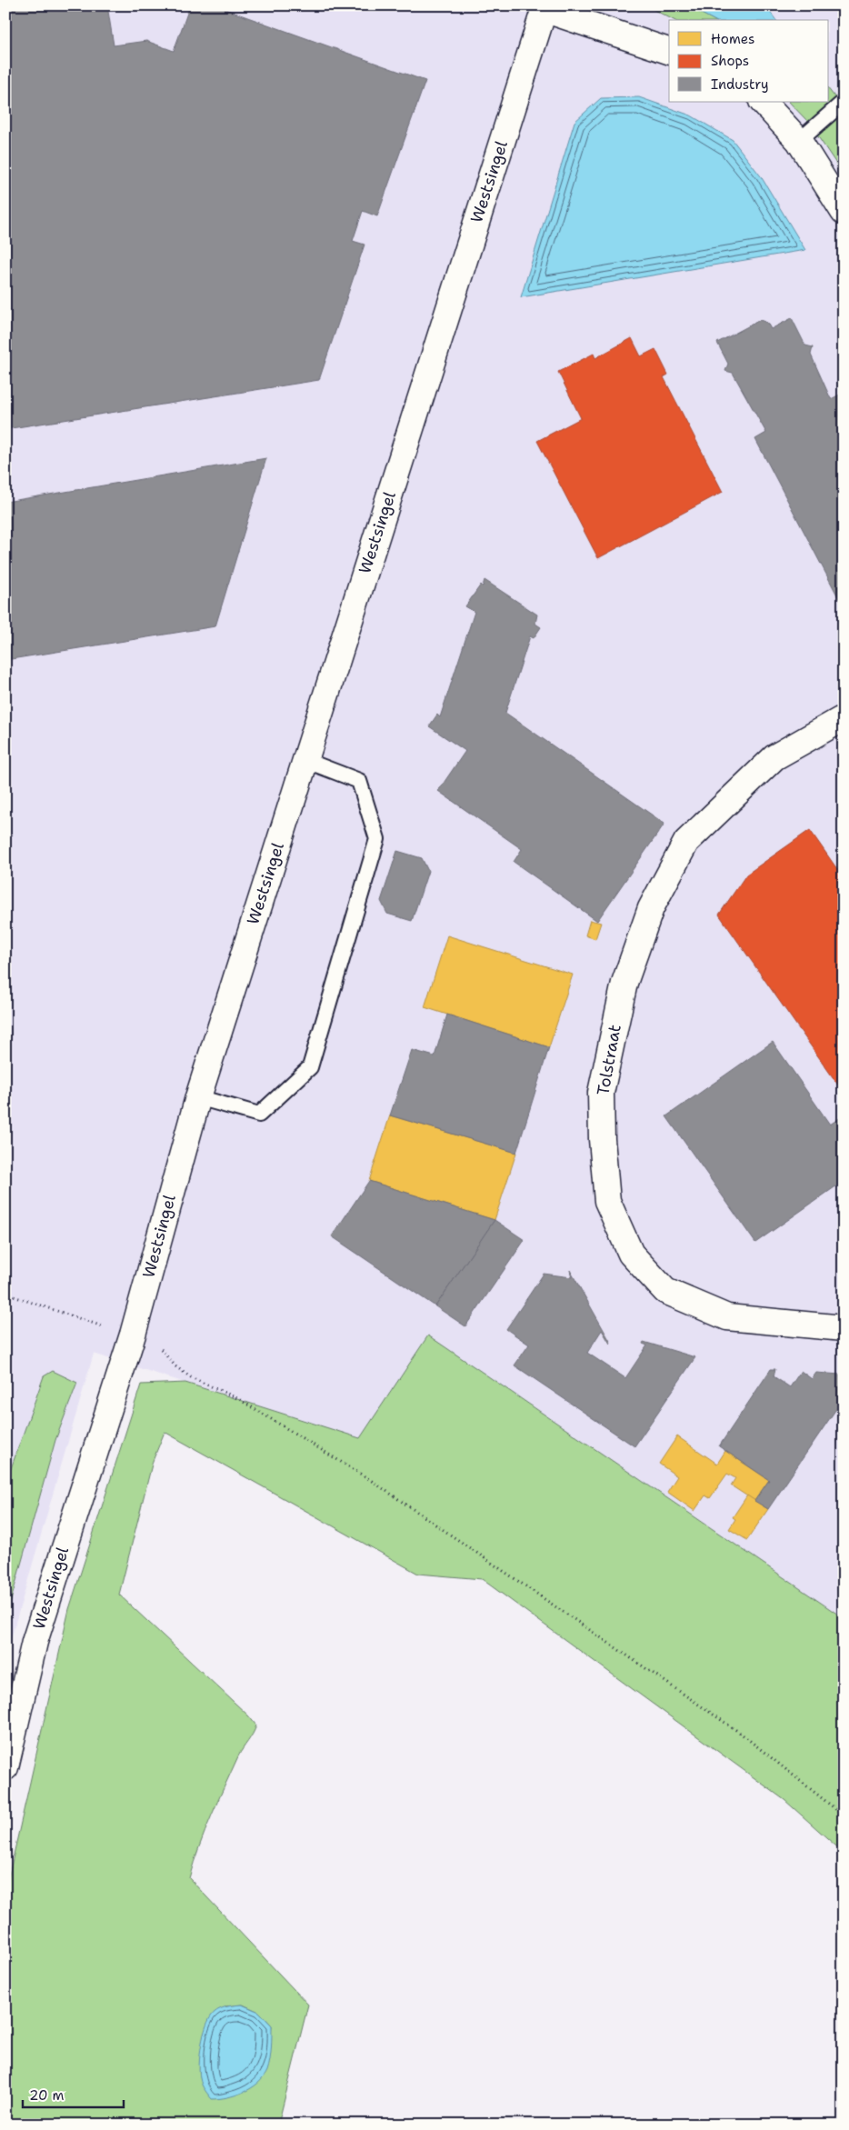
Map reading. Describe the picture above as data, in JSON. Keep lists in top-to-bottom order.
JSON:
{
  "streets": {
    "main road": ["Westsingel", "Tolstraat"]
  },
  "legend": ["Homes", "Shops", "Industry"],
  "scale_bar": "20 m"
}
